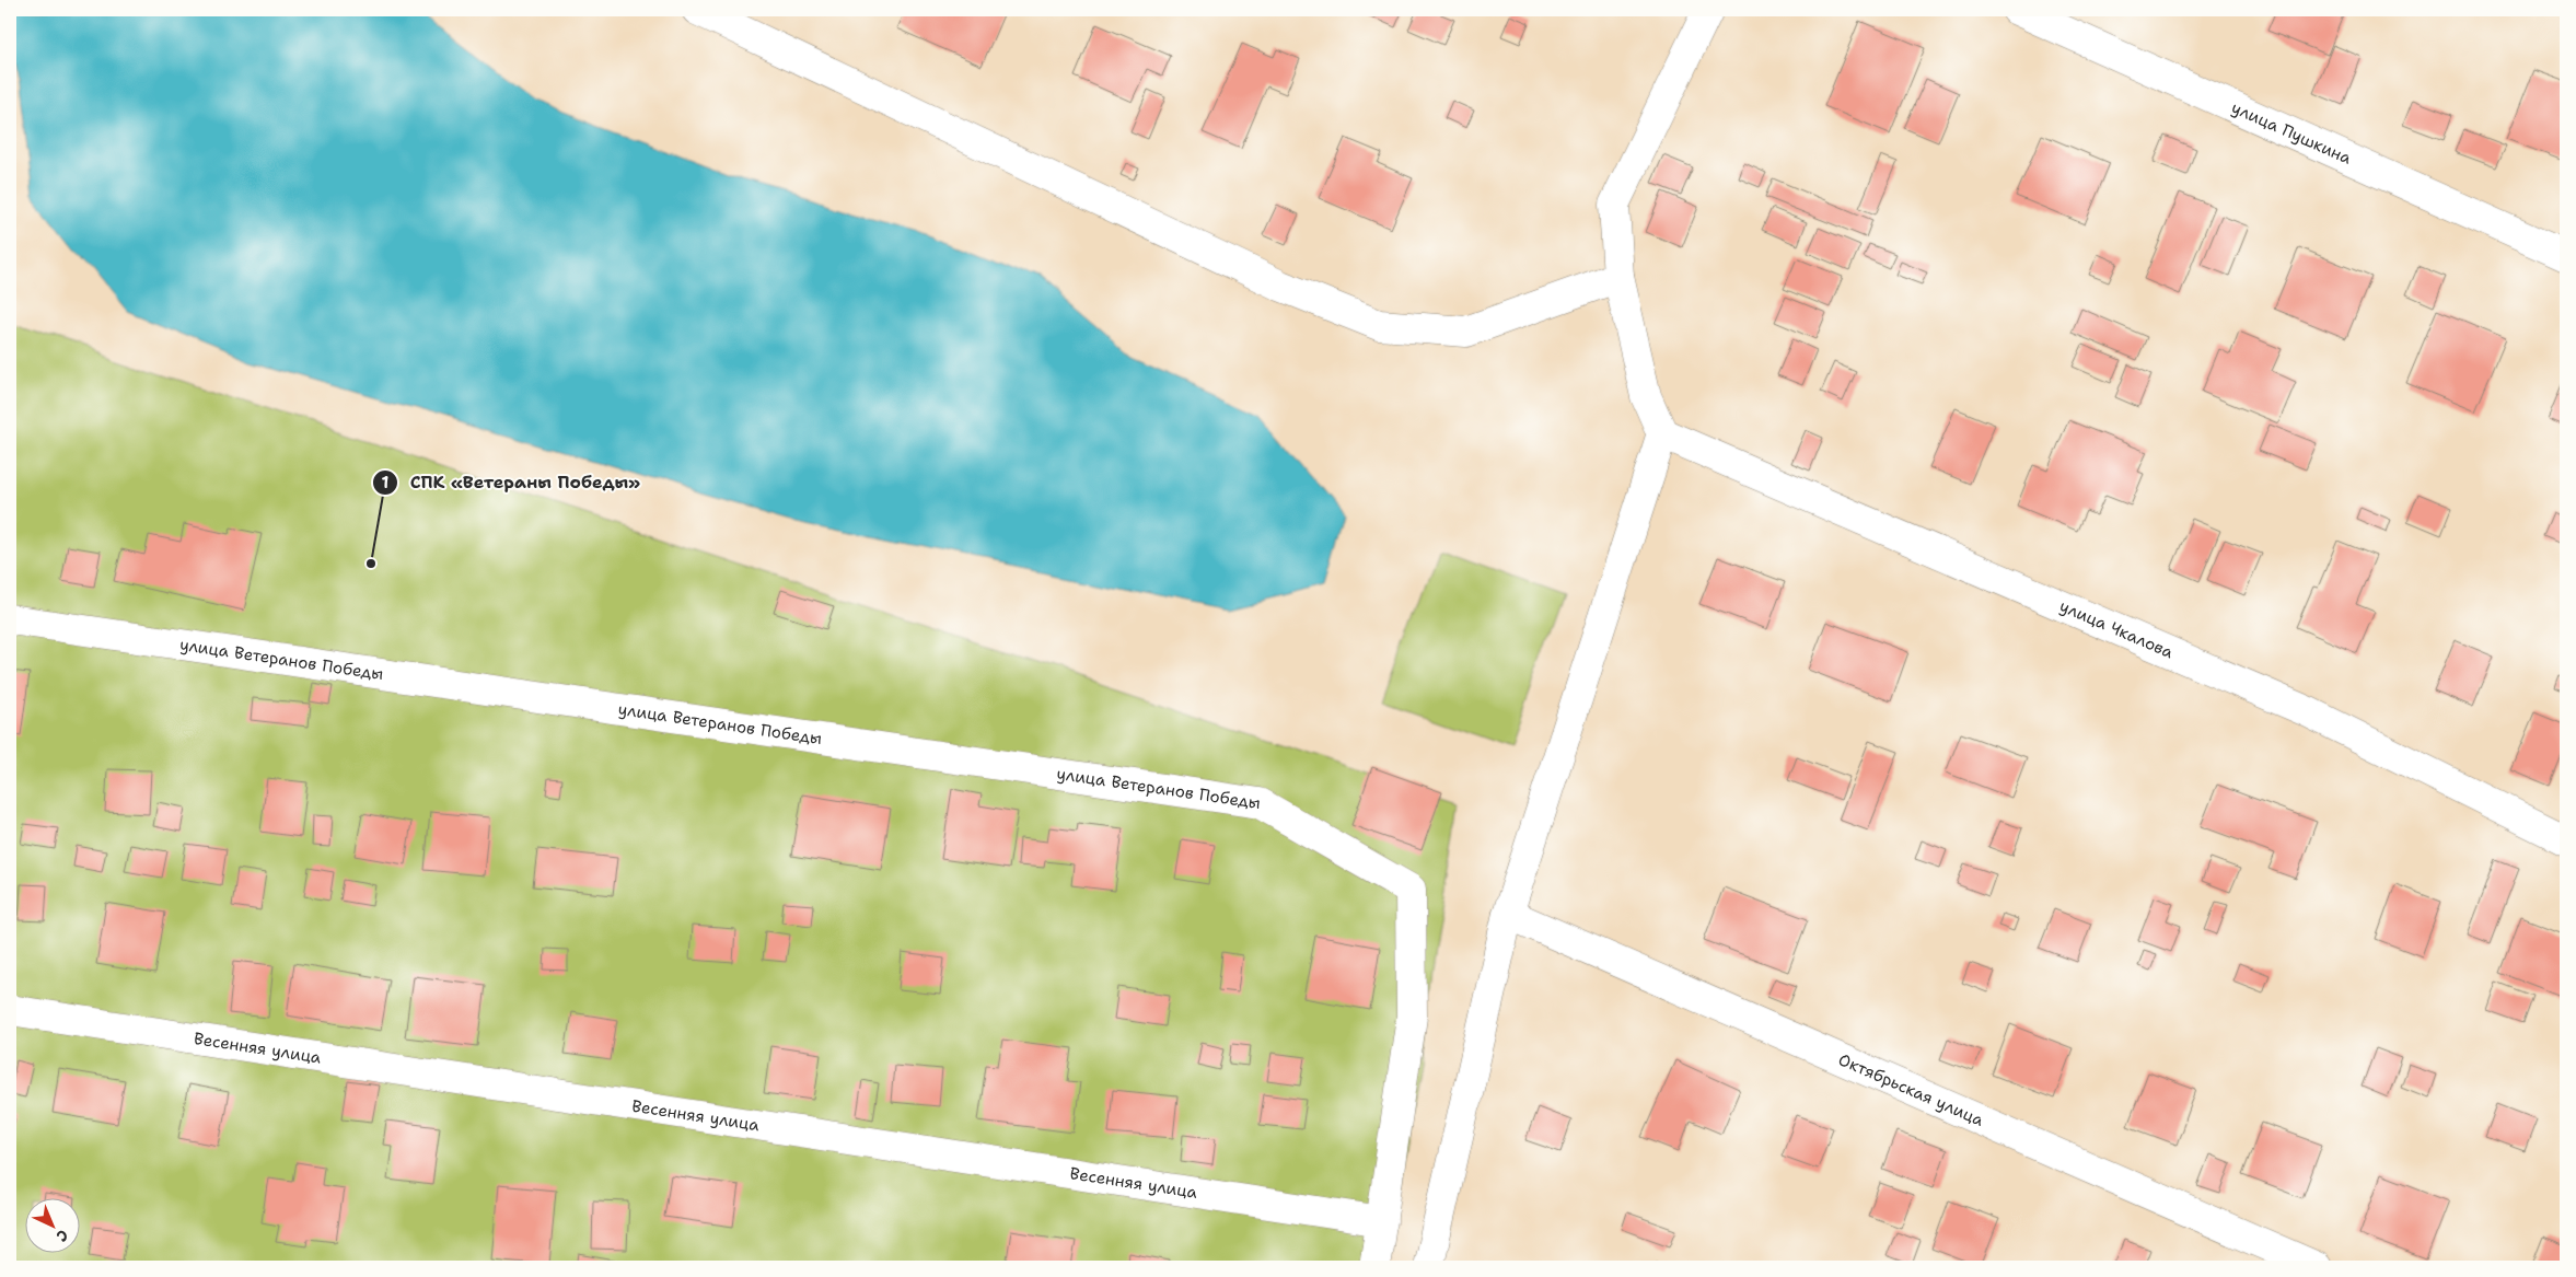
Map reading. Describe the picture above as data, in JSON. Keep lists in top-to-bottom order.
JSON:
{
  "streets": {
    "street": [
      "улица Пушкина",
      "улица Чкалова",
      "улица Ветеранов Победы",
      "Весенняя улица",
      "Октябрьская улица"
    ]
  },
  "crossings": [
    ["улица Ветеранов Победы", "Весенняя улица"]
  ],
  "places": ["СПК «Ветераны Победы»"],
  "north": "bottom right"
}
